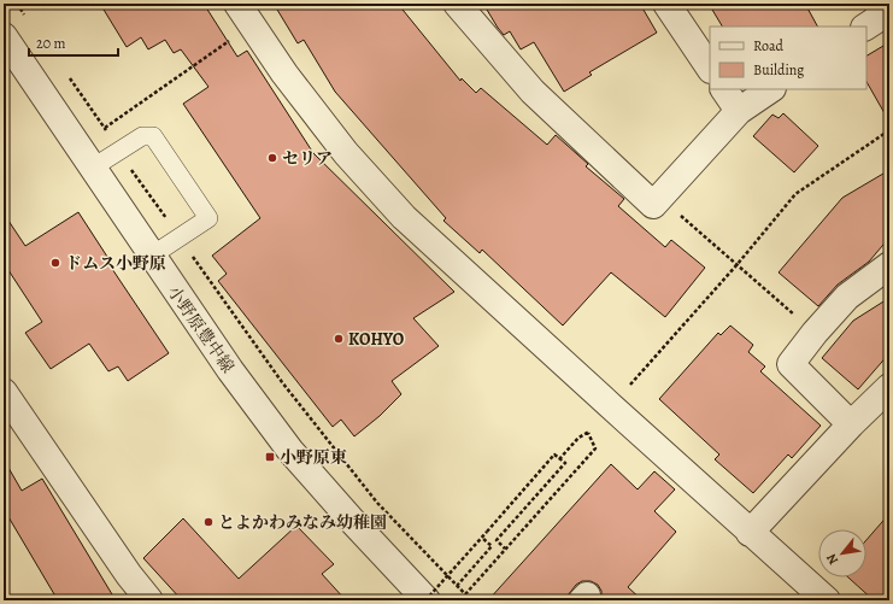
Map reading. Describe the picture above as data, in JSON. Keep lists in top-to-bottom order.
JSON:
{
  "streets": {
    "street": ["小野原豊中線"]
  },
  "places": {
    "other": [
      "セリア",
      "ドムス小野原",
      "KOHYO",
      "とよかわみなみ幼稚園"
    ],
    "transit": ["小野原東"]
  },
  "legend": ["Road", "Building"],
  "scale_bar": "20 m",
  "north": "bottom left"
}
